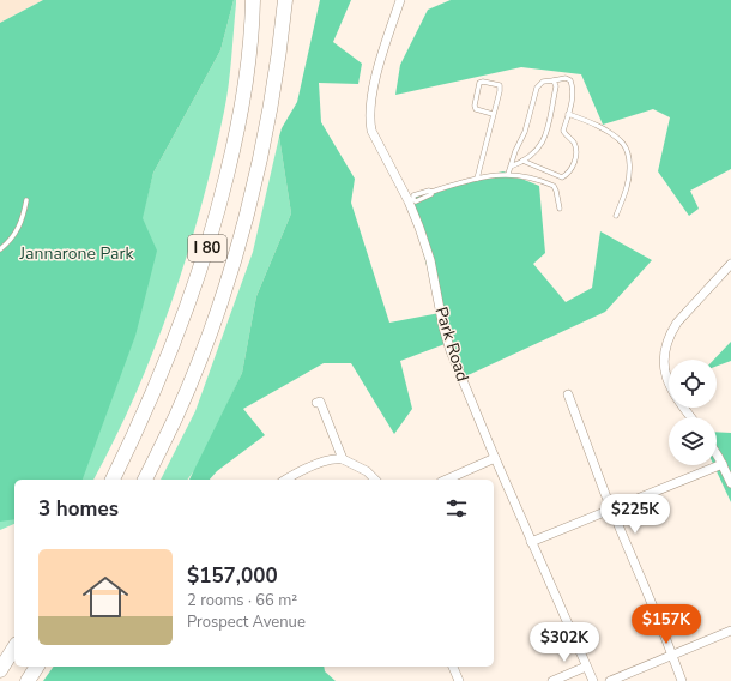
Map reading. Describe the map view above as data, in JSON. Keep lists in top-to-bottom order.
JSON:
{
  "streets": {
    "highway": ["I 80"],
    "street": ["Park Road"]
  },
  "parks": ["Jannarone Park"],
  "page": {
    "heading": "3 homes",
    "price": ["$225K", "$157K", "$302K"],
    "list": [
      {
        "name": "$157,000",
        "note": "2 rooms · 66 m² · Prospect Avenue"
      }
    ]
  }
}
